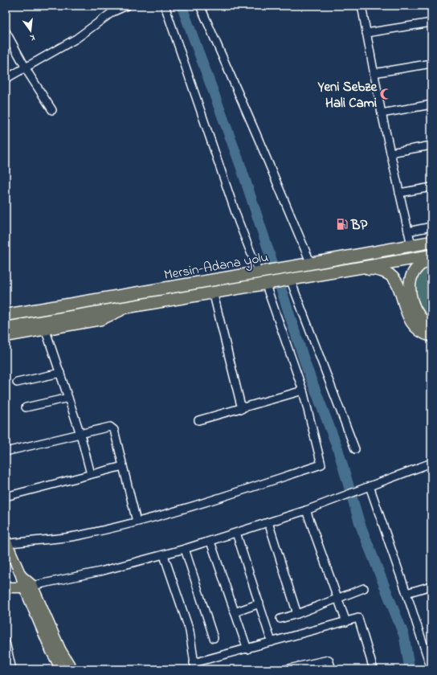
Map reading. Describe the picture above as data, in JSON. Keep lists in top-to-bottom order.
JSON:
{
  "streets": {
    "highway": ["Mersin-Adana yolu"]
  },
  "places": {
    "mosque": ["Yeni Sebze Hali Cami"],
    "fuel station": ["BP"]
  },
  "north": "bottom"
}
